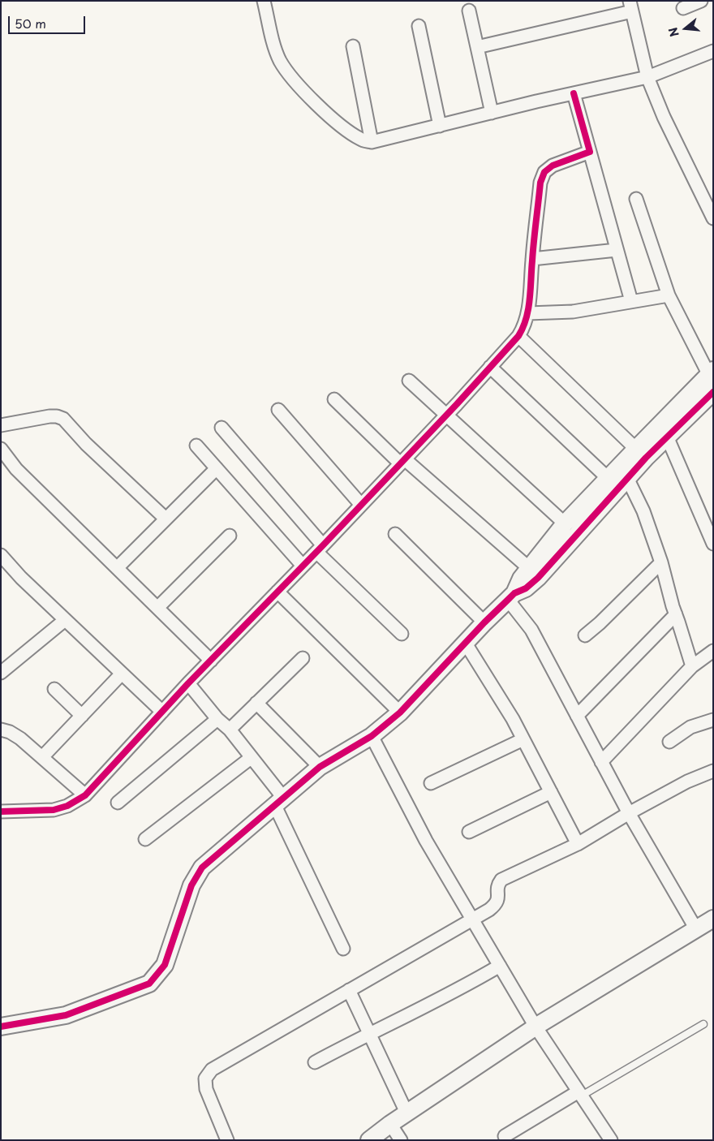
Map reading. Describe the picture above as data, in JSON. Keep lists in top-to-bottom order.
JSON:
{
  "scale_bar": "50 m",
  "north": "left"
}
